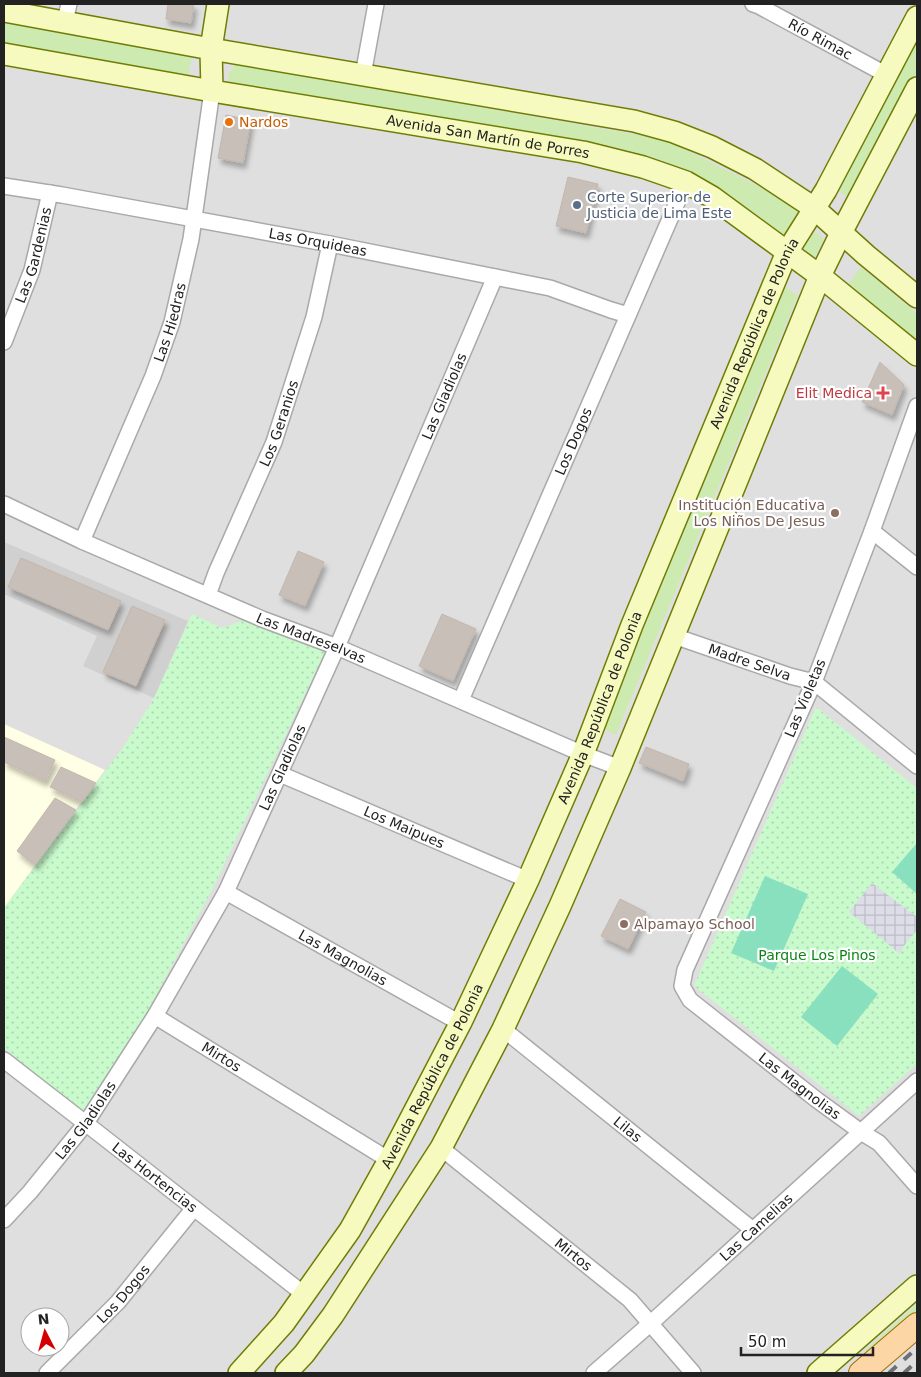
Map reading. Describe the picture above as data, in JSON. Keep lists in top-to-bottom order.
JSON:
{
  "streets": {
    "main road": ["Avenida San Martín de Porres", "Avenida República de Polonia"],
    "street": [
      "Río Rimac",
      "Las Orquideas",
      "Las Gardenias",
      "Las Hiedras",
      "Las Gladiolas",
      "Los Geranios",
      "Los Dogos",
      "Las Madreselvas",
      "Madre Selva",
      "Las Violetas",
      "Los Maipues",
      "Las Magnolias",
      "Mirtos",
      "Lilas",
      "Las Hortencias",
      "Las Camelias"
    ]
  },
  "crossings": [
    ["Río Rimac", "Avenida República de Polonia"],
    ["Avenida San Martín de Porres", "Las Hiedras"],
    ["Avenida San Martín de Porres", "Avenida República de Polonia"],
    ["Avenida San Martín de Porres", "Los Dogos"],
    ["Las Orquideas", "Las Gardenias"],
    ["Las Orquideas", "Las Hiedras"],
    ["Las Orquideas", "Las Gladiolas"],
    ["Las Orquideas", "Los Geranios"],
    ["Las Orquideas", "Los Dogos"],
    ["Las Hiedras", "Las Madreselvas"],
    ["Avenida República de Polonia", "Las Madreselvas"],
    ["Avenida República de Polonia", "Los Maipues"],
    ["Avenida República de Polonia", "Las Magnolias"],
    ["Avenida República de Polonia", "Mirtos"],
    ["Avenida República de Polonia", "Las Hortencias"],
    ["Las Gladiolas", "Las Madreselvas"],
    ["Las Gladiolas", "Los Maipues"],
    ["Las Gladiolas", "Las Magnolias"],
    ["Las Gladiolas", "Mirtos"],
    ["Las Gladiolas", "Las Hortencias"],
    ["Los Geranios", "Las Madreselvas"],
    ["Los Dogos", "Las Madreselvas"],
    ["Los Dogos", "Las Hortencias"],
    ["Madre Selva", "Las Violetas"],
    ["Las Violetas", "Las Magnolias"],
    ["Las Magnolias", "Las Camelias"],
    ["Mirtos", "Las Camelias"],
    ["Lilas", "Las Camelias"]
  ],
  "parks": ["Parque Los Pinos"],
  "places": {
    "other": [
      "Nardos",
      "Corte Superior de Justicia de Lima Este",
      "Institución Educativa Los Niños De Jesus",
      "Alpamayo School"
    ],
    "health": ["Elit Medica"]
  },
  "scale_bar": "50 m",
  "north": "top"
}
